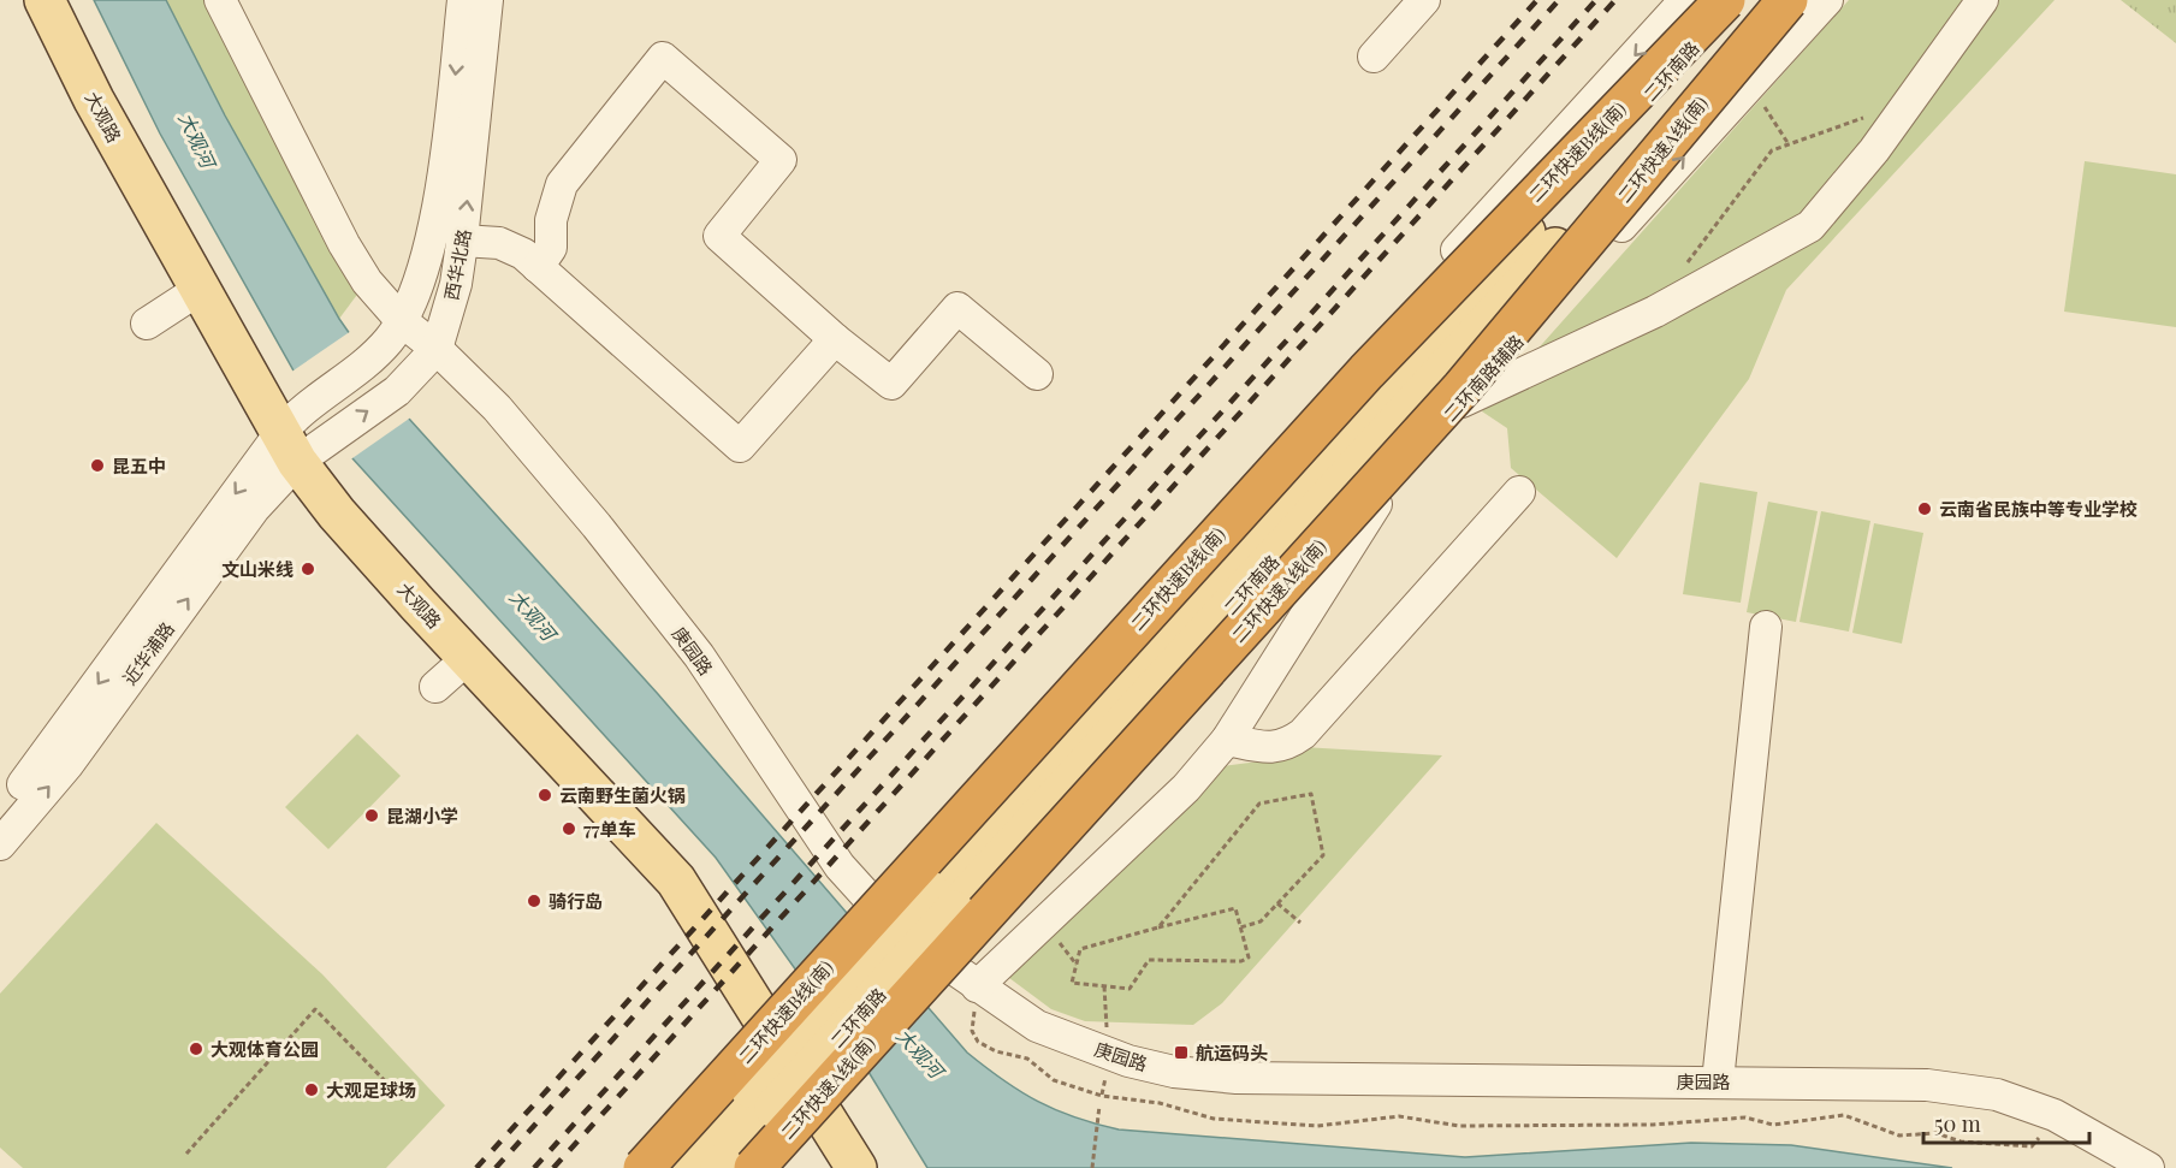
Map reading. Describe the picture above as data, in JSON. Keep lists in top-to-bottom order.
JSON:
{
  "streets": {
    "highway": ["二环快速A线(南)", "二环快速B线(南)"],
    "main road": ["二环南路", "大观路"],
    "street": [
      "西华北路",
      "二环南路辅路",
      "庚园路",
      "近华浦路"
    ]
  },
  "crossings": [
    ["二环南路", "二环南路辅路"],
    ["大观路", "西华北路"],
    ["大观路", "近华浦路"],
    ["西华北路", "庚园路"],
    ["西华北路", "近华浦路"]
  ],
  "water": ["大观河"],
  "places": {
    "other": [
      "昆五中",
      "云南省民族中等专业学校",
      "文山米线",
      "云南野生菌火锅",
      "昆湖小学",
      "77单车",
      "骑行岛",
      "大观体育公园",
      "大观足球场"
    ],
    "transit": ["航运码头"]
  },
  "scale_bar": "50 m"
}
